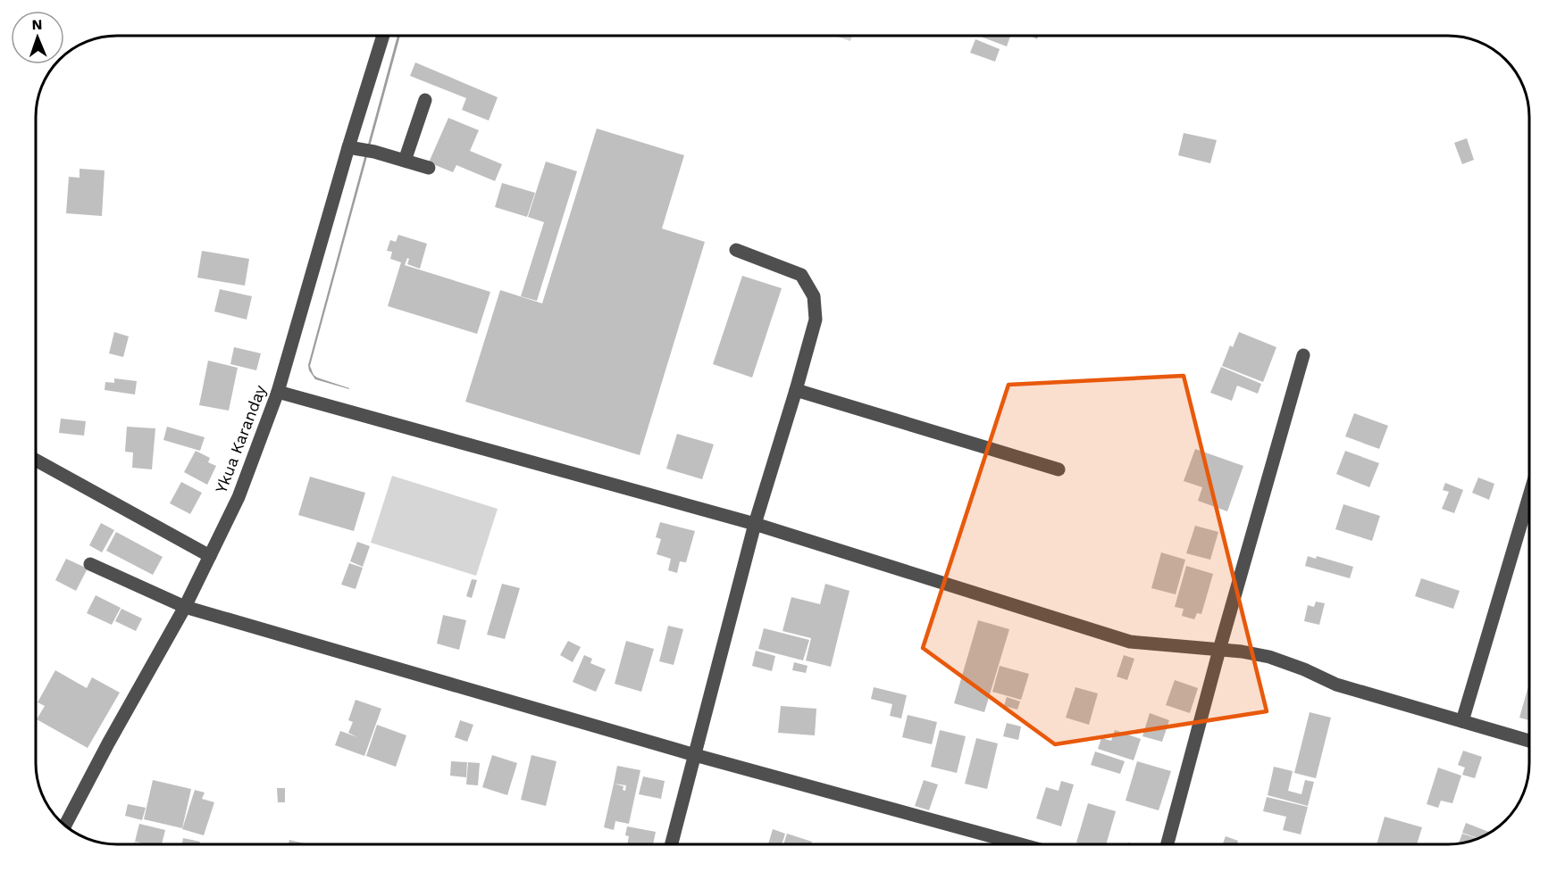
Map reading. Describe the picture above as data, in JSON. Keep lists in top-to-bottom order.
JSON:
{
  "streets": {
    "street": ["Ykua Karanday"]
  },
  "north": "top"
}
